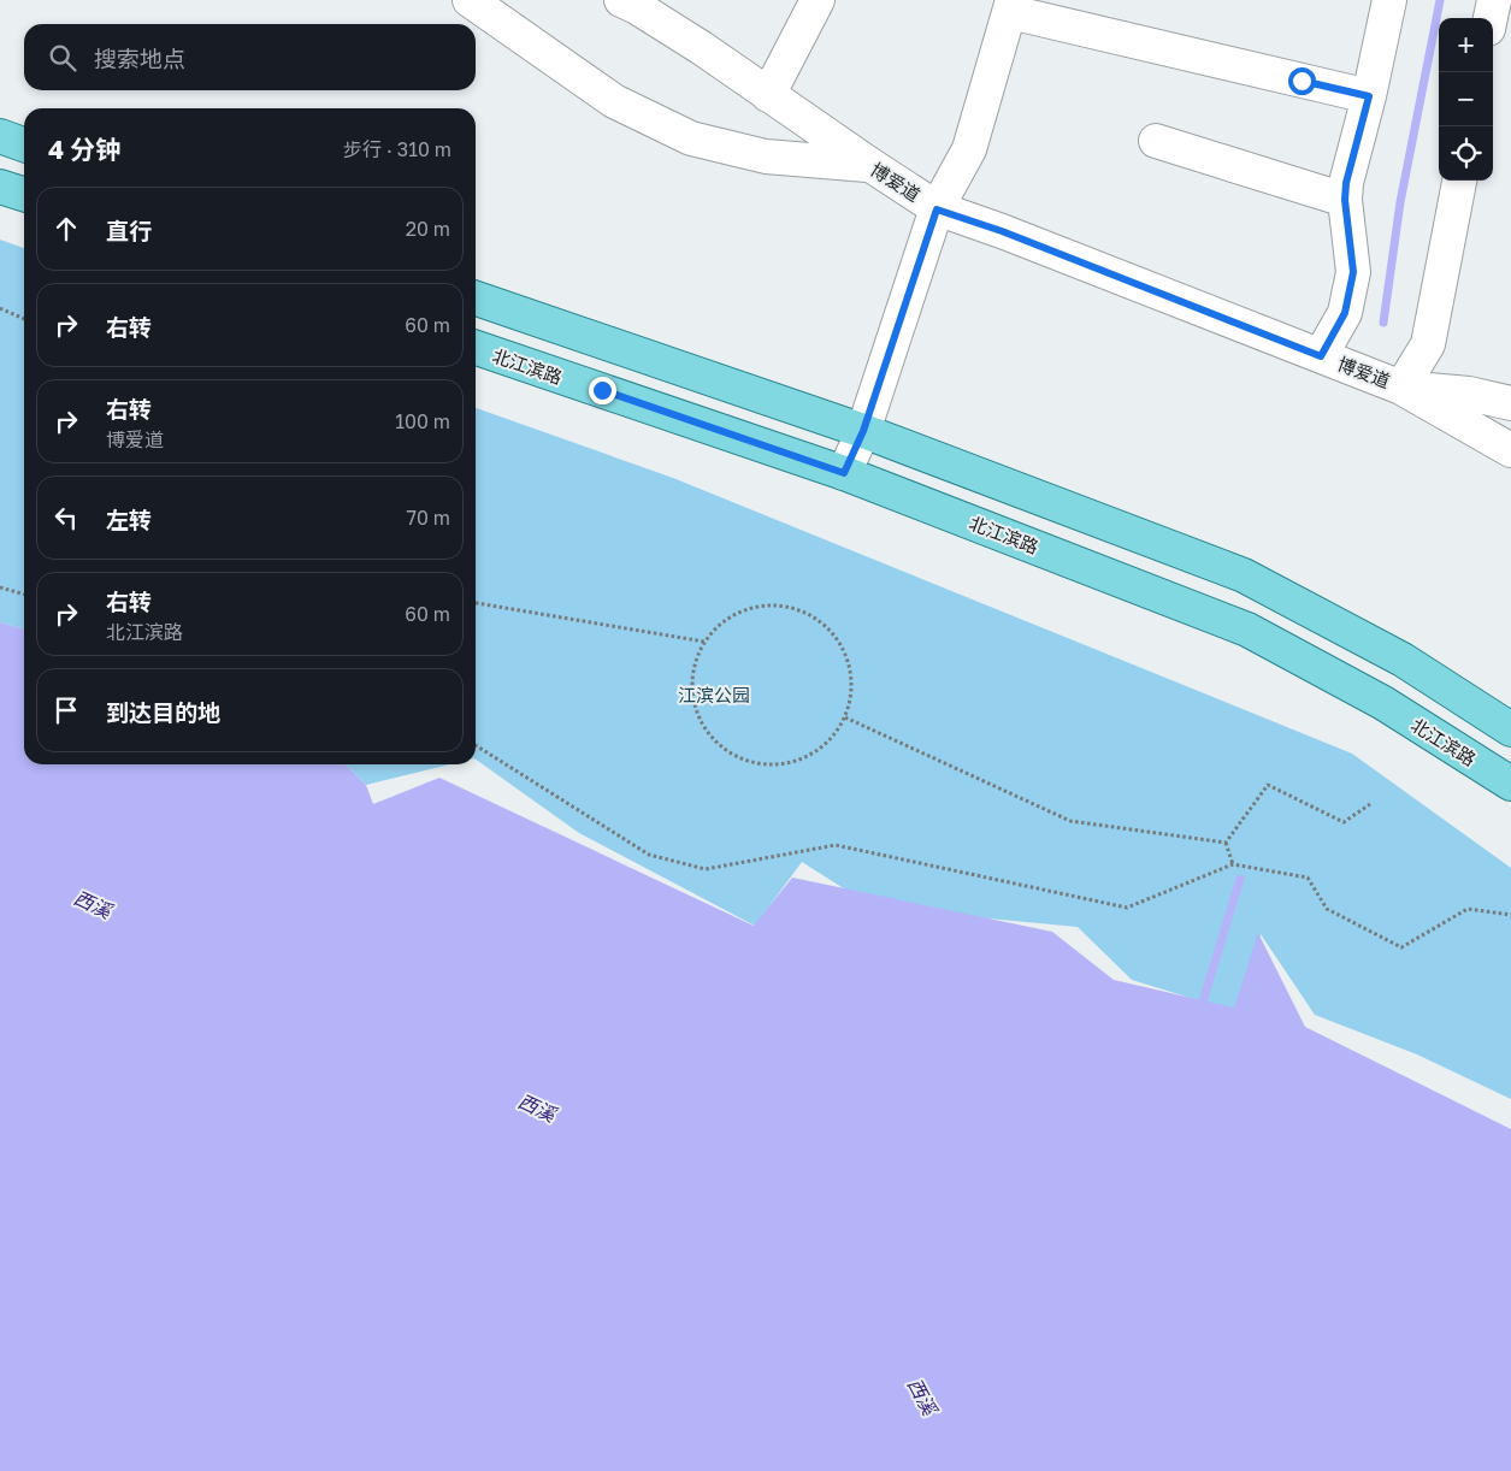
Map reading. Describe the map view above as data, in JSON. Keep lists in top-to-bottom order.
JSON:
{
  "streets": {
    "main road": ["北江滨路"],
    "street": ["博爱道"]
  },
  "water": ["西溪"],
  "parks": ["江滨公园"],
  "page": {
    "map_buttons": ["+", "−"],
    "search": "搜索地点",
    "heading": ["4 分钟", "步行 · 310 m"],
    "list": [
      ["直行", "20 m"],
      ["右转", "60 m"],
      ["右转", "博爱道", "100 m"],
      ["左转", "70 m"],
      ["右转", "北江滨路", "60 m"],
      "到达目的地"
    ]
  }
}
